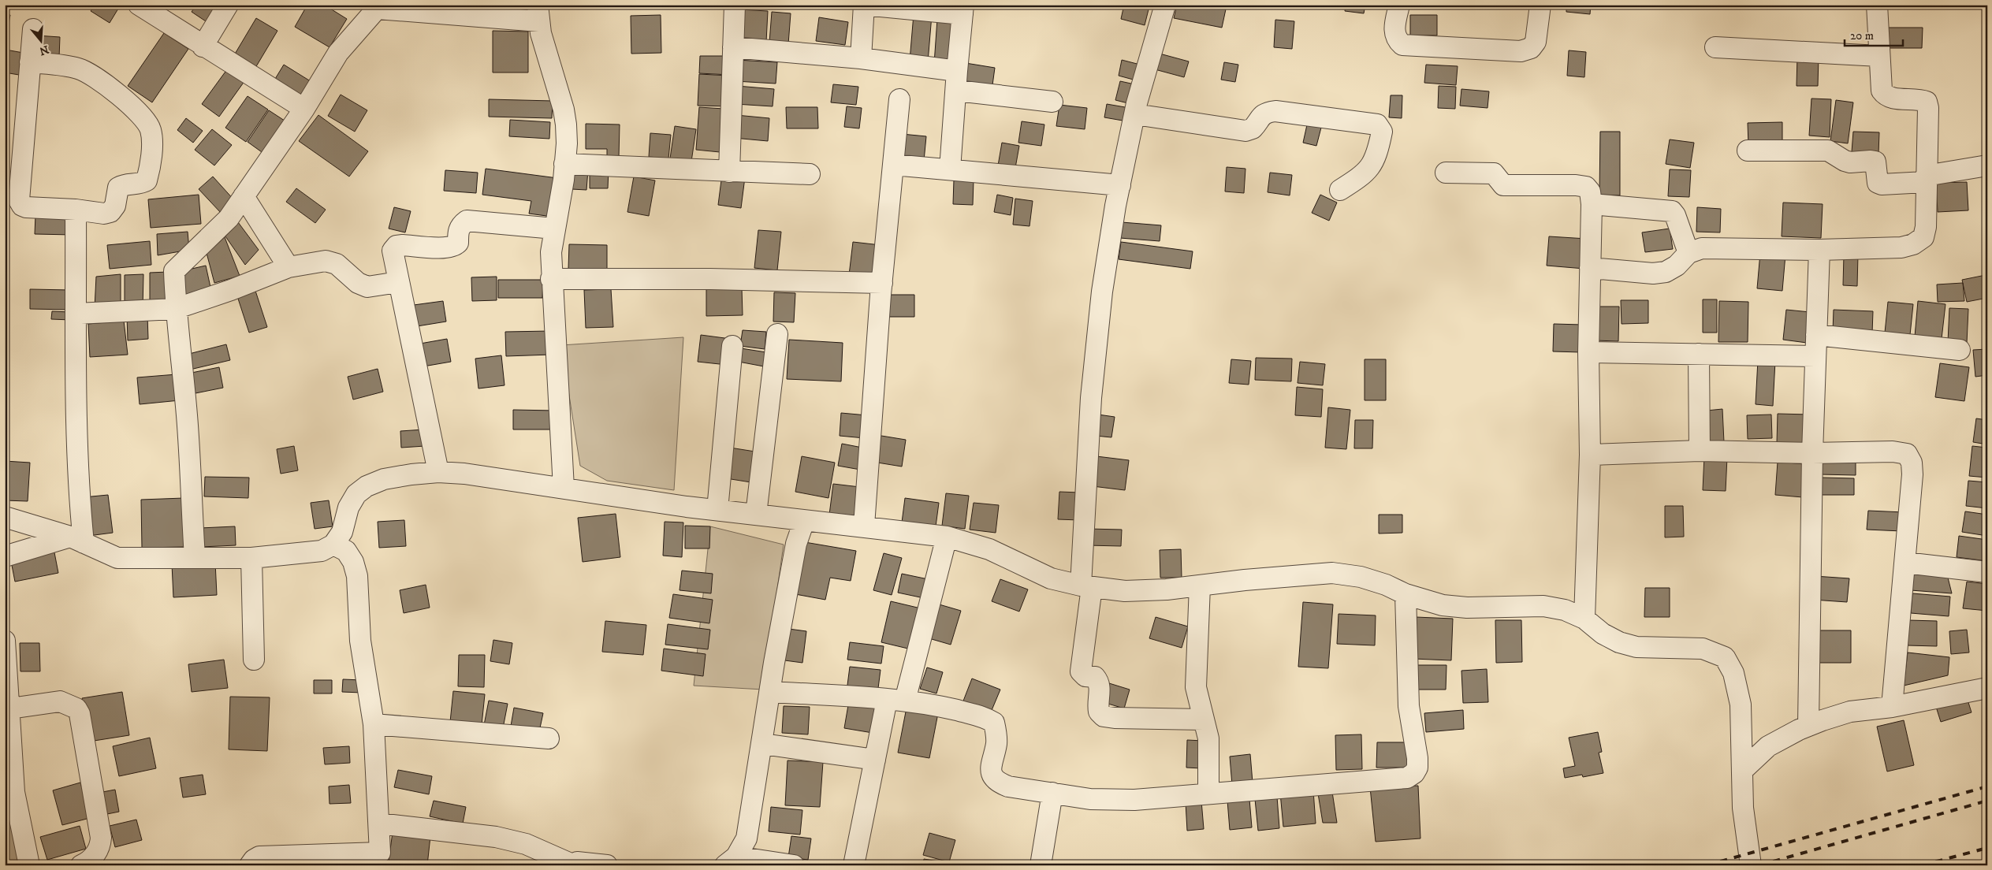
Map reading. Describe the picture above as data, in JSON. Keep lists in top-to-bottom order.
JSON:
{
  "scale_bar": "20 m",
  "north": "bottom"
}
